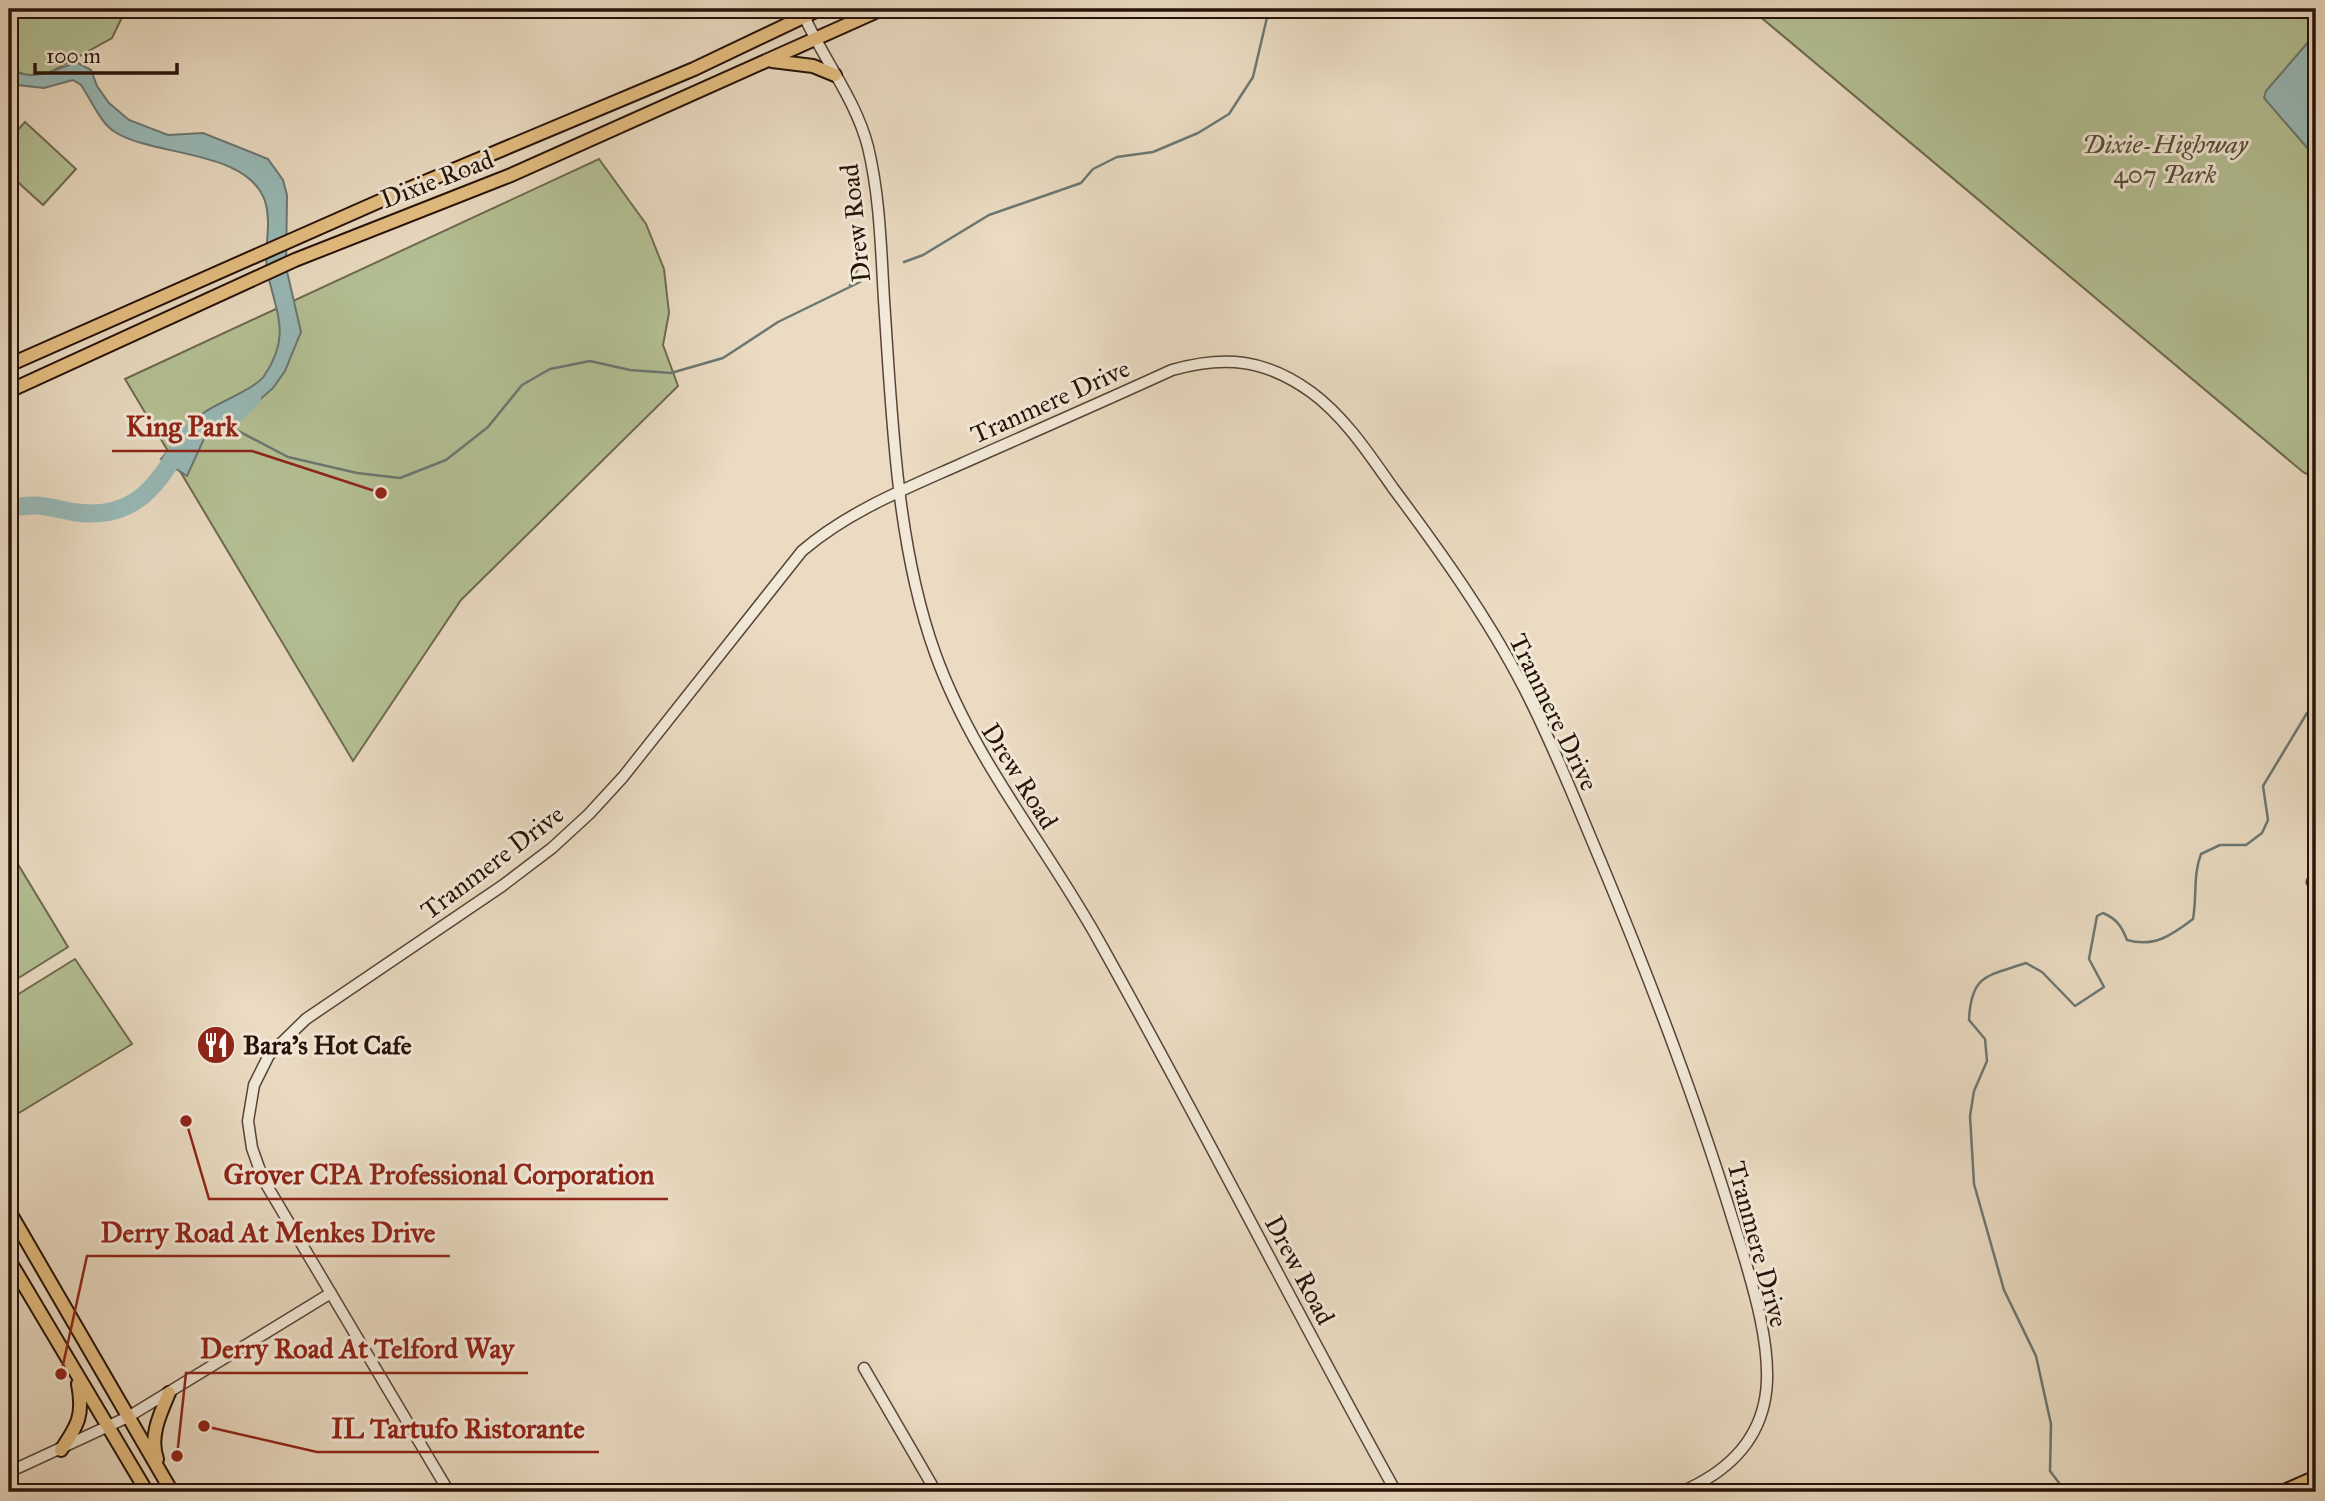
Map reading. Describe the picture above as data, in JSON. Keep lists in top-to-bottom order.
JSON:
{
  "streets": {
    "main road": ["Dixie Road"],
    "street": ["Drew Road", "Tranmere Drive"]
  },
  "crossings": [
    ["Dixie Road", "Drew Road"],
    ["Drew Road", "Tranmere Drive"]
  ],
  "parks": ["Dixie-Highway 407 Park"],
  "places": {
    "other": [
      "King Park",
      "Grover CPA Professional Corporation",
      "Derry Road At Menkes Drive",
      "IL Tartufo Ristorante",
      "Derry Road At Telford Way"
    ],
    "restaurant": ["Bara's Hot Cafe"]
  },
  "scale_bar": "100 m"
}
